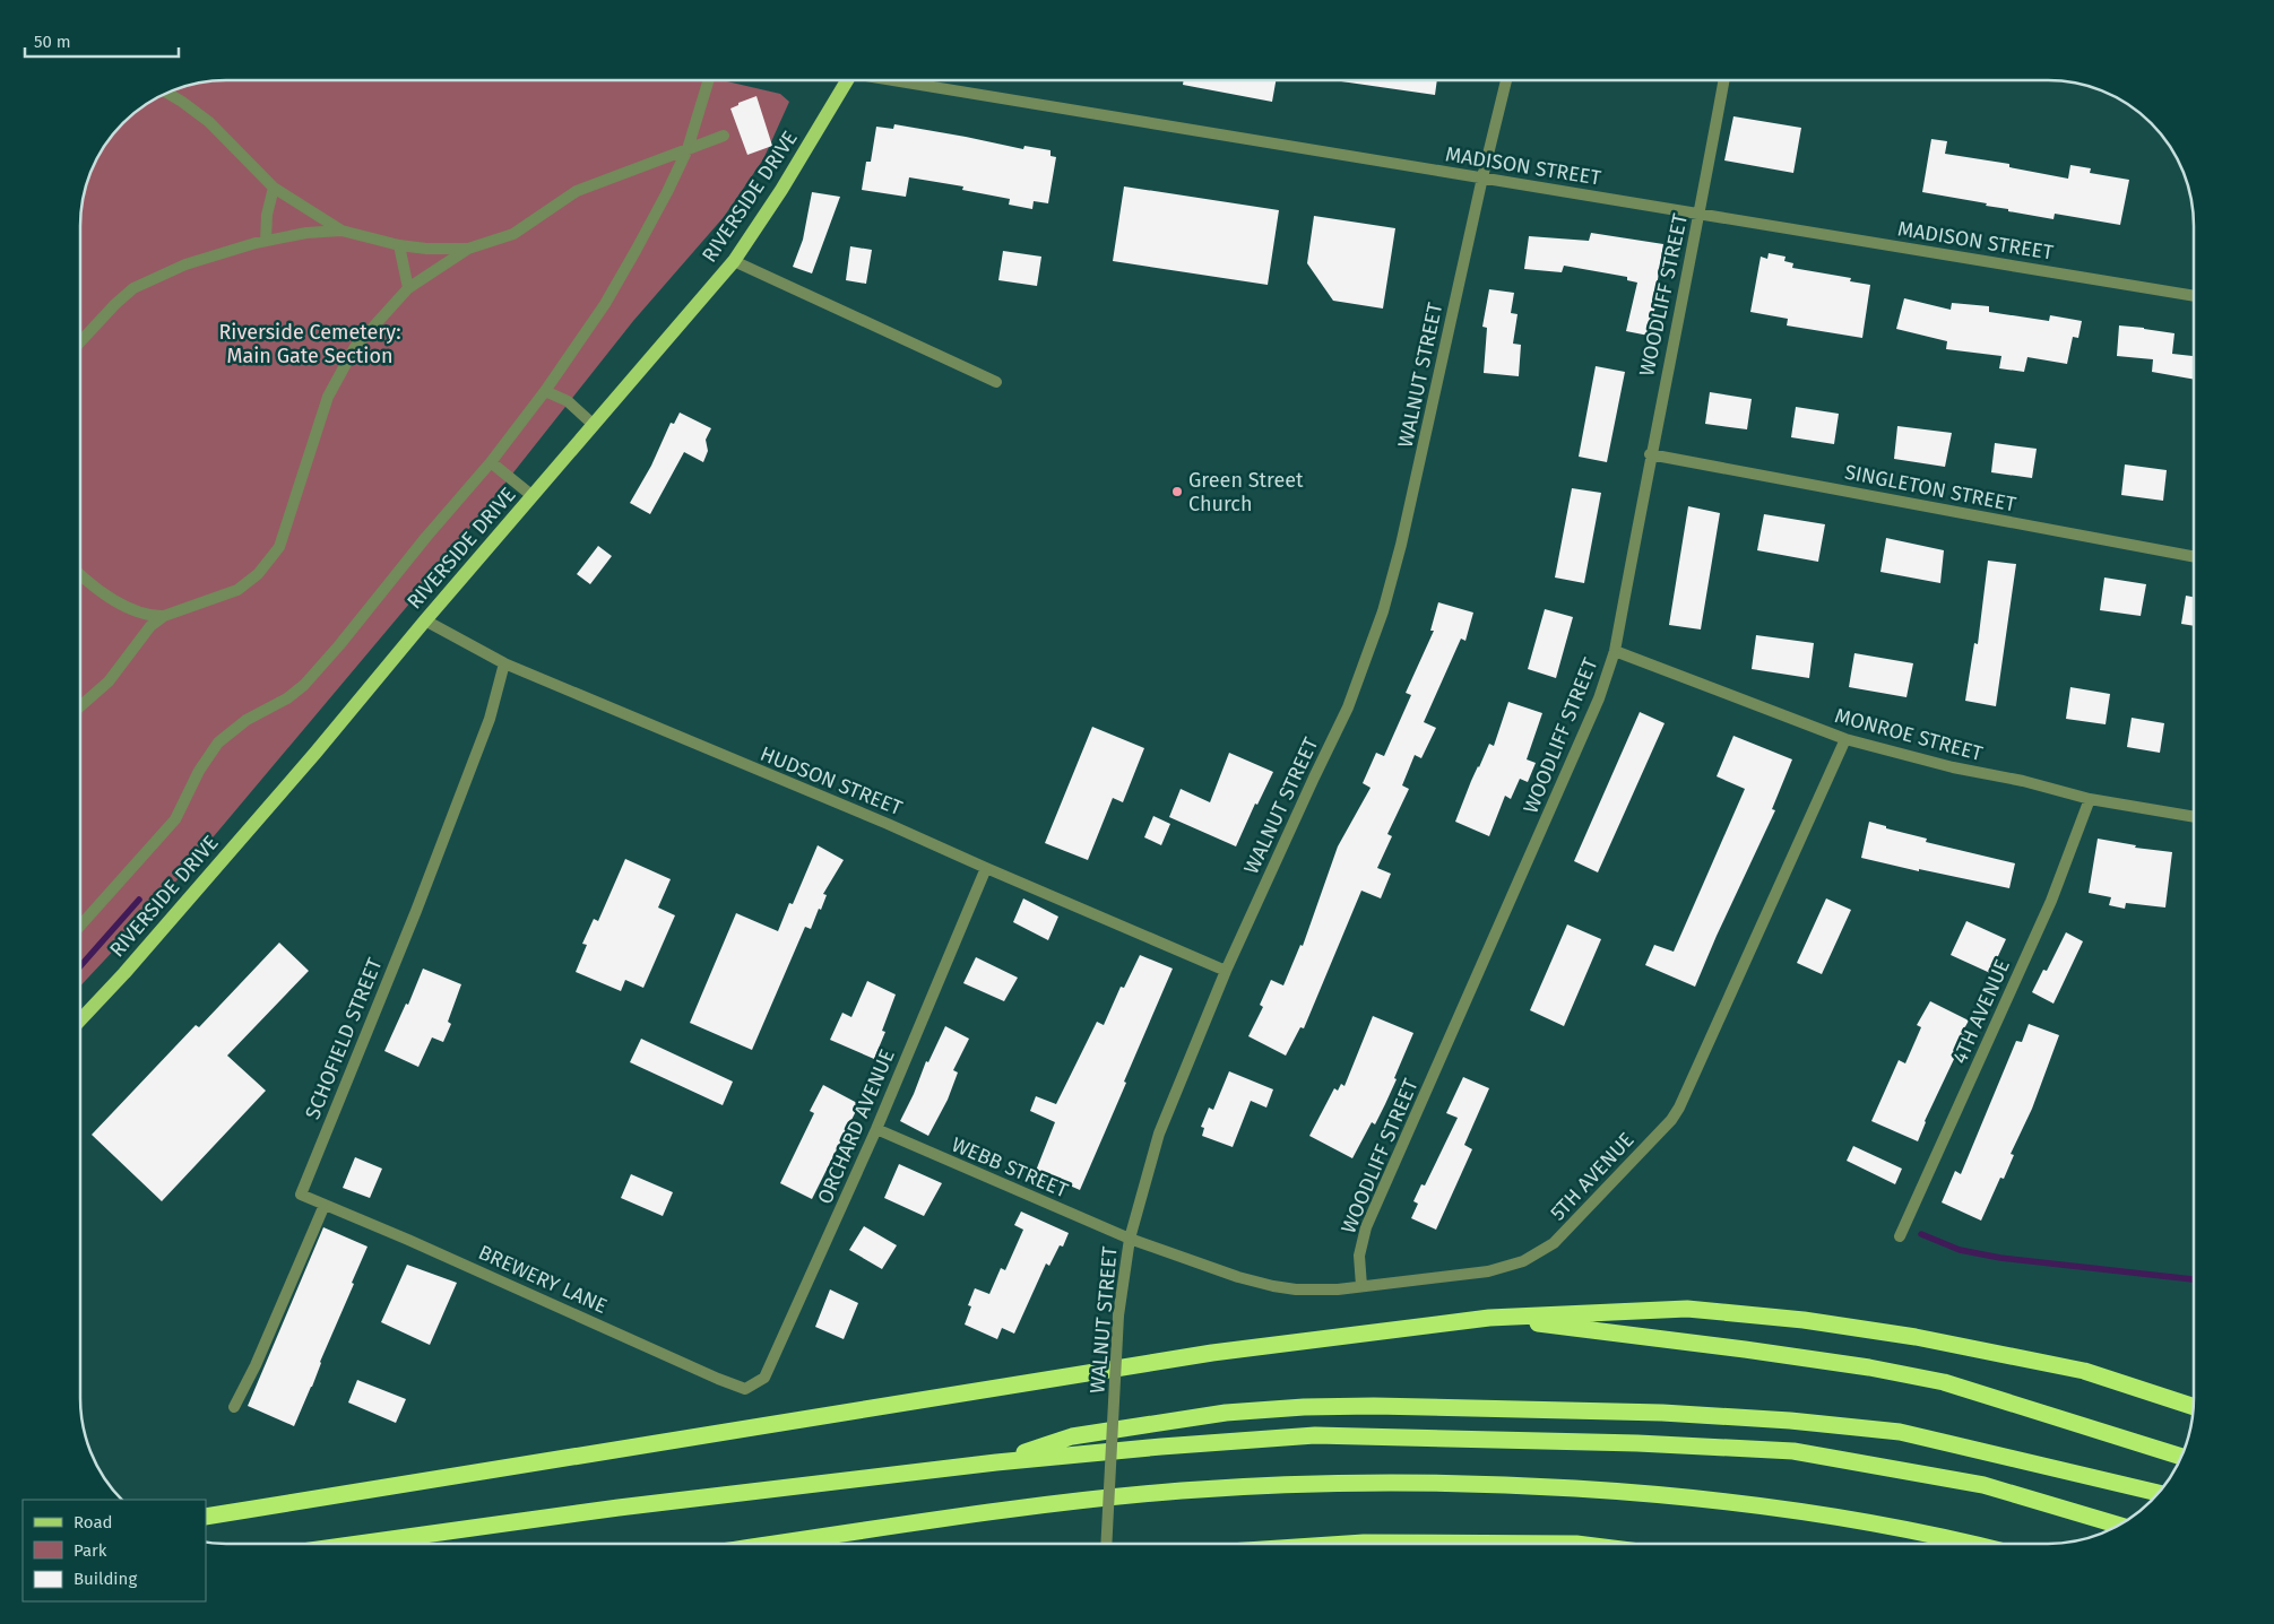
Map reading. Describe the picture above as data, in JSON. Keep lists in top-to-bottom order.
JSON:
{
  "streets": {
    "main road": ["RIVERSIDE DRIVE"],
    "street": [
      "MADISON STREET",
      "WOODLIFF STREET",
      "WALNUT STREET",
      "SINGLETON STREET",
      "MONROE STREET",
      "HUDSON STREET",
      "4TH AVENUE",
      "SCHOFIELD STREET",
      "ORCHARD AVENUE",
      "WEBB STREET",
      "5TH AVENUE",
      "BREWERY LANE"
    ]
  },
  "crossings": [
    ["MADISON STREET", "WOODLIFF STREET"],
    ["MADISON STREET", "WALNUT STREET"],
    ["RIVERSIDE DRIVE", "HUDSON STREET"],
    ["WOODLIFF STREET", "SINGLETON STREET"],
    ["WOODLIFF STREET", "MONROE STREET"],
    ["WOODLIFF STREET", "5TH AVENUE"],
    ["WALNUT STREET", "HUDSON STREET"],
    ["WALNUT STREET", "WEBB STREET"],
    ["WALNUT STREET", "5TH AVENUE"],
    ["MONROE STREET", "4TH AVENUE"],
    ["MONROE STREET", "5TH AVENUE"],
    ["HUDSON STREET", "SCHOFIELD STREET"],
    ["HUDSON STREET", "ORCHARD AVENUE"],
    ["SCHOFIELD STREET", "BREWERY LANE"],
    ["ORCHARD AVENUE", "WEBB STREET"],
    ["ORCHARD AVENUE", "BREWERY LANE"],
    ["WEBB STREET", "5TH AVENUE"]
  ],
  "parks": ["Riverside Cemetery: Main Gate Section"],
  "places": ["Green Street Church"],
  "legend": ["Road", "Park", "Building"],
  "scale_bar": "50 m"
}
